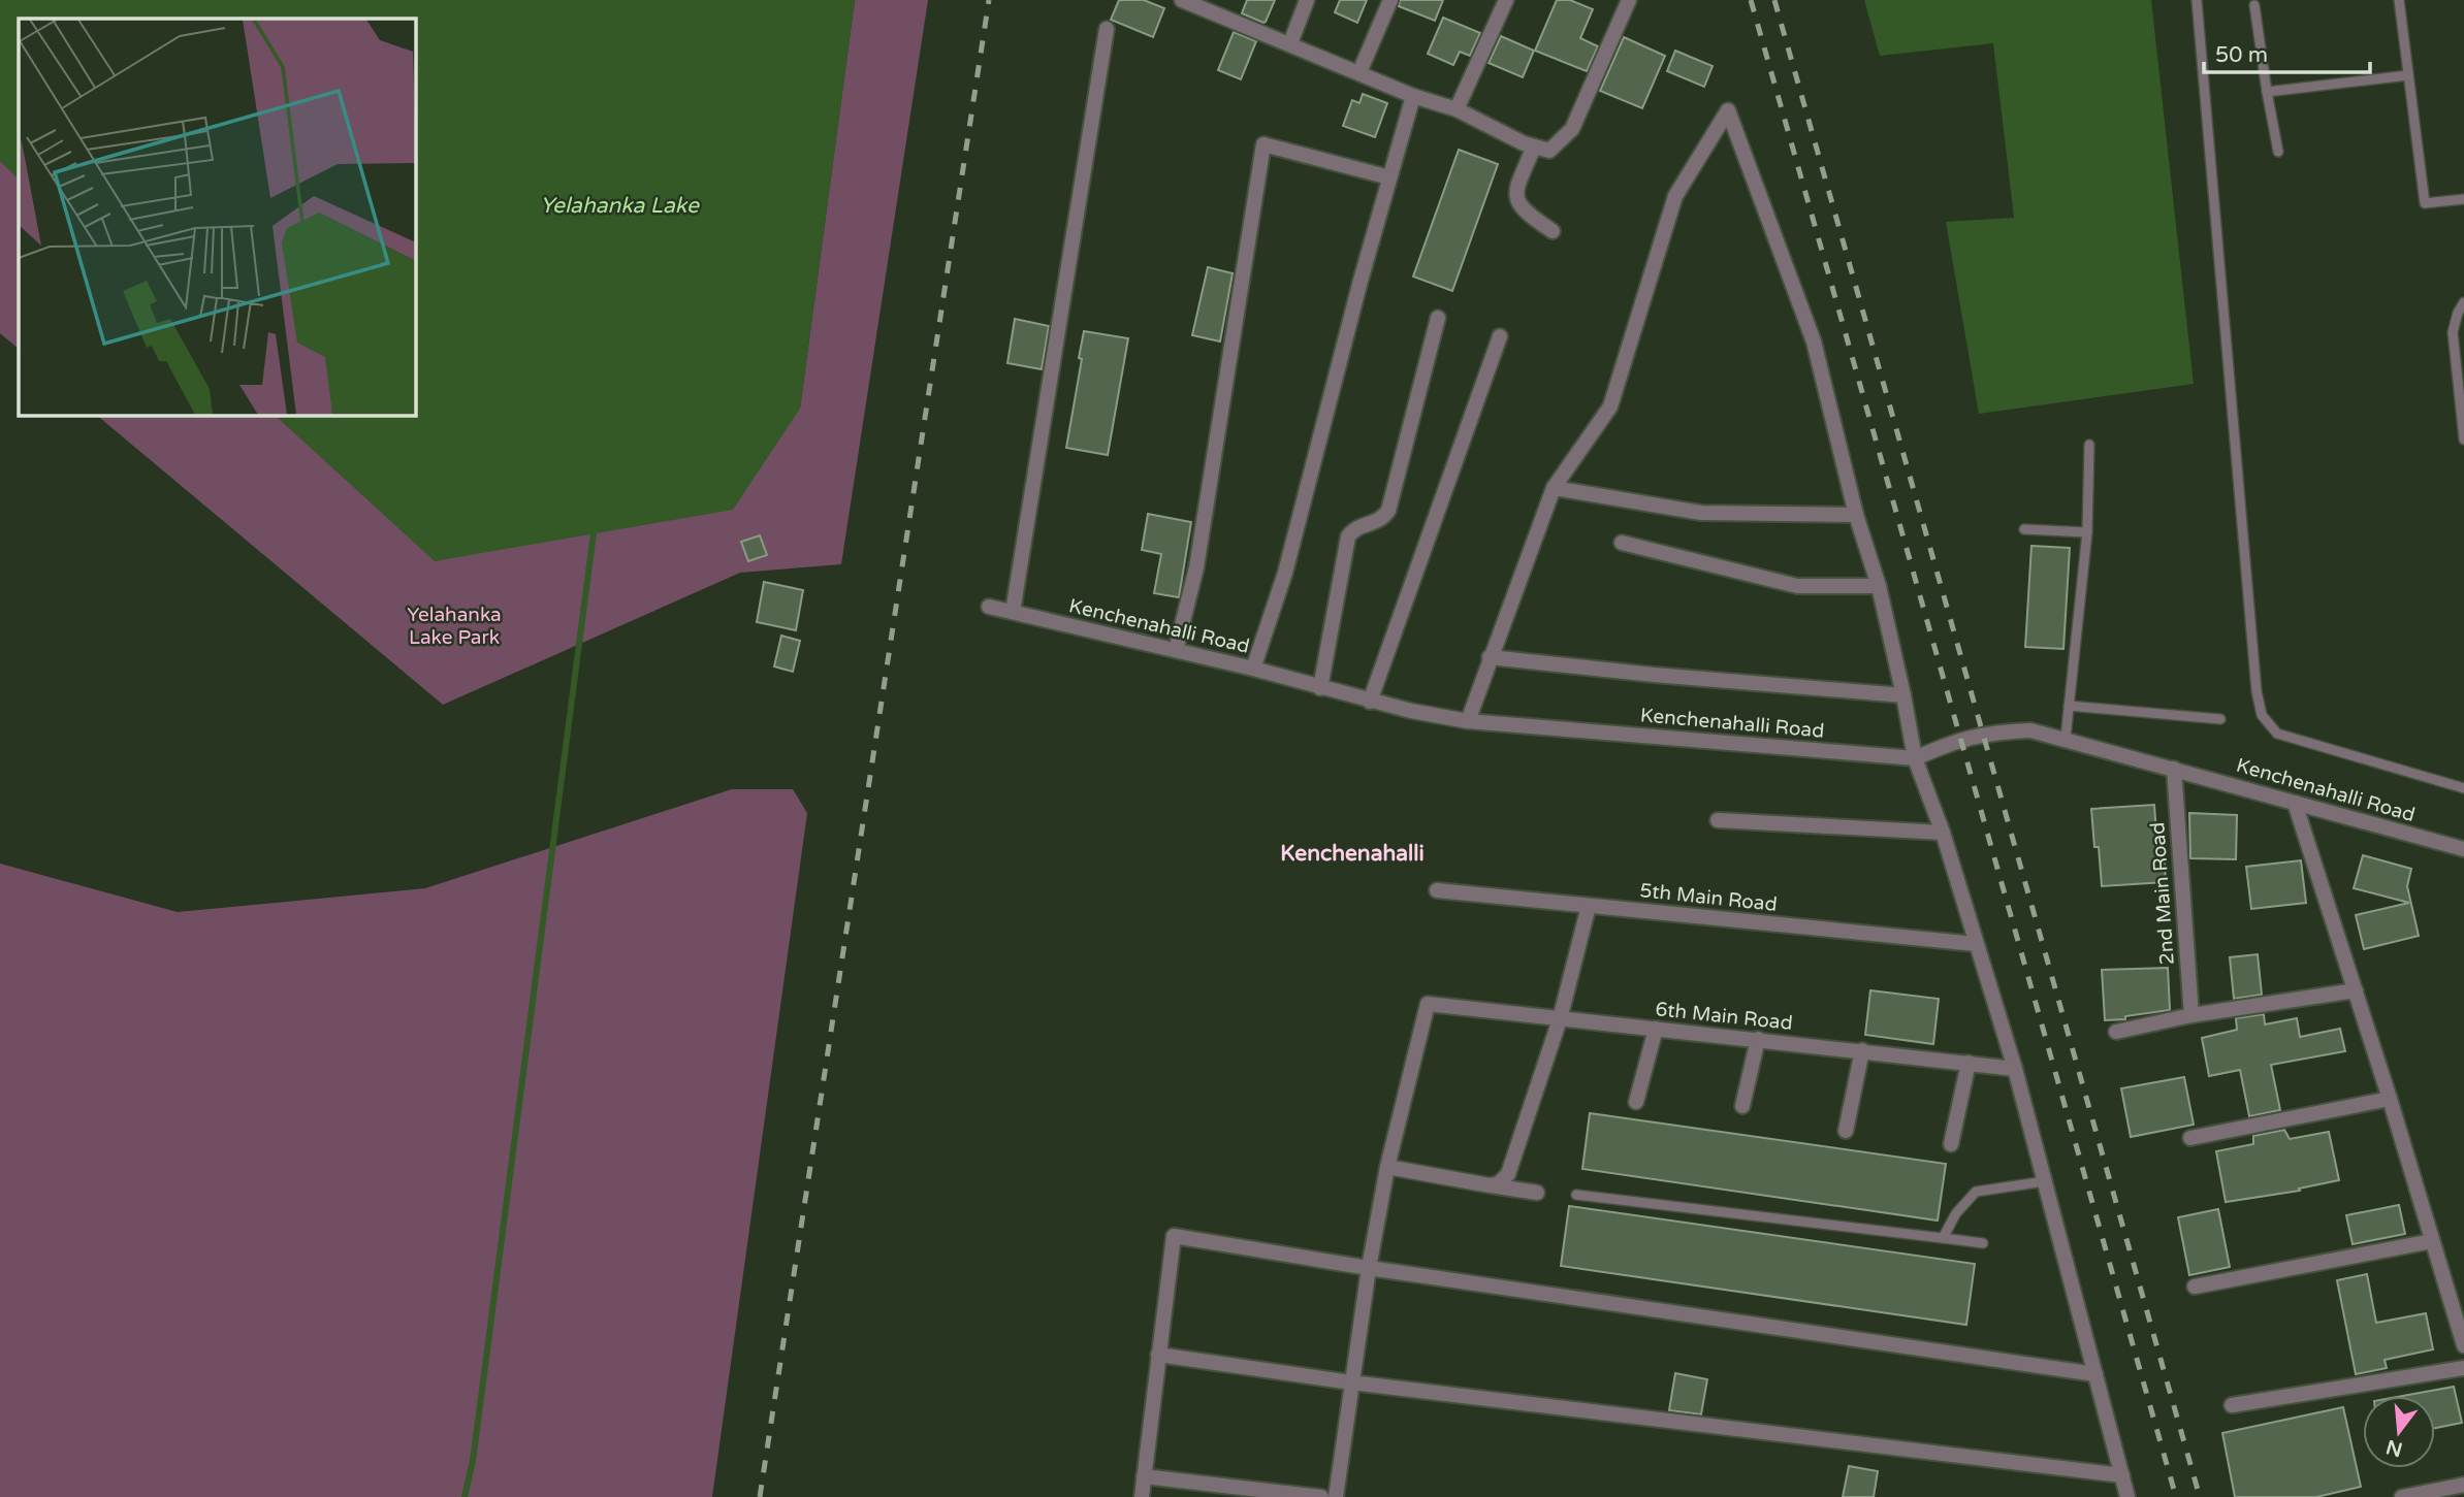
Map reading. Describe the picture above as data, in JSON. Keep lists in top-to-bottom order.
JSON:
{
  "streets": {
    "street": [
      "Kenchenahalli Road",
      "2nd Main Road",
      "5th Main Road",
      "6th Main Road"
    ]
  },
  "crossings": [
    ["Kenchenahalli Road", "2nd Main Road"]
  ],
  "districts": ["Kenchenahalli"],
  "water": ["Yelahanka Lake"],
  "parks": ["Yelahanka Lake Park"],
  "scale_bar": "50 m",
  "north": "bottom"
}
